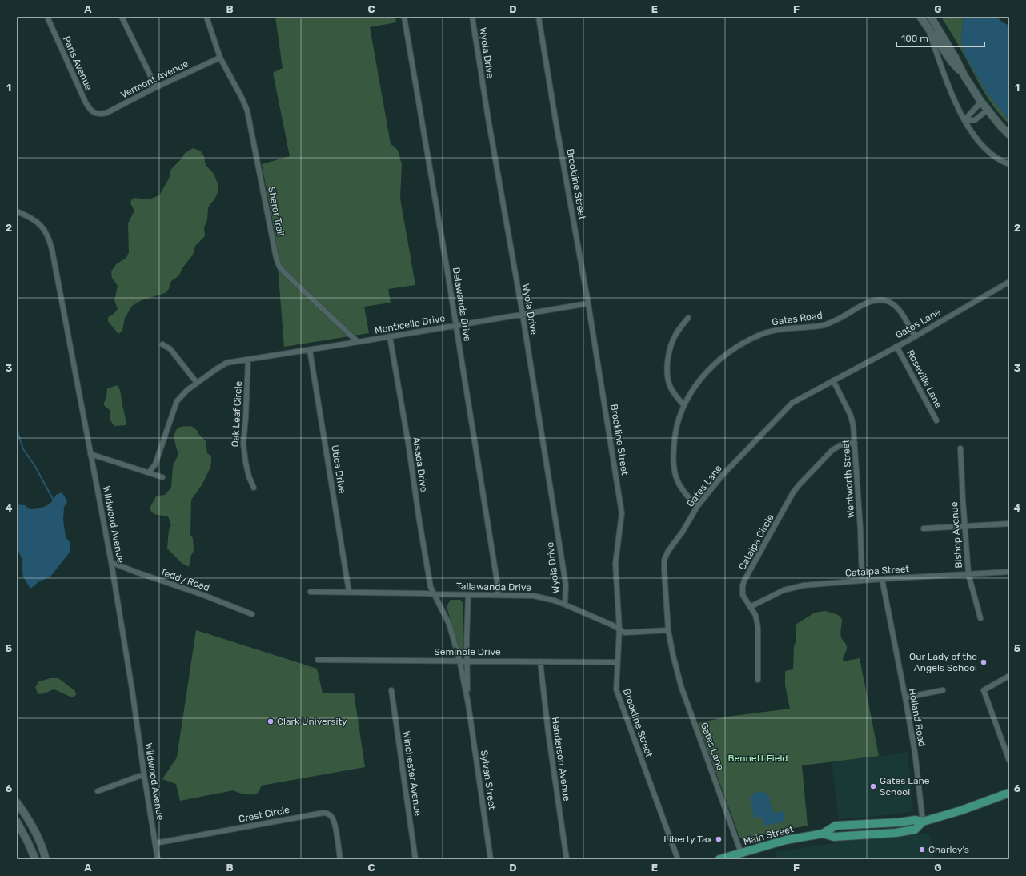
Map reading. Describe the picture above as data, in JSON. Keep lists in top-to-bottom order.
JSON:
{
  "streets": {
    "highway": ["Main Street"],
    "street": [
      "Wyola Drive",
      "Paris Avenue",
      "Vermont Avenue",
      "Brookline Street",
      "Sherer Trail",
      "Delawanda Drive",
      "Gates Road",
      "Gates Lane",
      "Monticello Drive",
      "Roseville Lane",
      "Oak Leaf Circle",
      "Alsada Drive",
      "Utica Drive",
      "Wentworth Street",
      "Wildwood Avenue",
      "Bishop Avenue",
      "Catalpa Circle",
      "Catalpa Street",
      "Teddy Road",
      "Tallawanda Drive",
      "Seminole Drive",
      "Holland Road",
      "Henderson Avenue",
      "Winchester Avenue",
      "Sylvan Street",
      "Crest Circle"
    ]
  },
  "crossings": [
    ["Wyola Drive", "Monticello Drive"],
    ["Wyola Drive", "Tallawanda Drive"],
    ["Paris Avenue", "Vermont Avenue"],
    ["Vermont Avenue", "Sherer Trail"],
    ["Brookline Street", "Monticello Drive"],
    ["Brookline Street", "Tallawanda Drive"],
    ["Brookline Street", "Seminole Drive"],
    ["Sherer Trail", "Monticello Drive"],
    ["Delawanda Drive", "Monticello Drive"],
    ["Delawanda Drive", "Tallawanda Drive"],
    ["Gates Road", "Gates Lane"],
    ["Gates Lane", "Roseville Lane"],
    ["Gates Lane", "Wentworth Street"],
    ["Gates Lane", "Tallawanda Drive"],
    ["Gates Lane", "Main Street"],
    ["Monticello Drive", "Oak Leaf Circle"],
    ["Monticello Drive", "Alsada Drive"],
    ["Monticello Drive", "Utica Drive"],
    ["Alsada Drive", "Tallawanda Drive"],
    ["Alsada Drive", "Sylvan Street"],
    ["Utica Drive", "Tallawanda Drive"],
    ["Wentworth Street", "Catalpa Circle"],
    ["Wentworth Street", "Catalpa Street"],
    ["Wildwood Avenue", "Teddy Road"],
    ["Wildwood Avenue", "Crest Circle"],
    ["Bishop Avenue", "Catalpa Street"],
    ["Catalpa Circle", "Catalpa Street"],
    ["Catalpa Street", "Holland Road"],
    ["Tallawanda Drive", "Sylvan Street"],
    ["Seminole Drive", "Henderson Avenue"],
    ["Seminole Drive", "Sylvan Street"],
    ["Holland Road", "Main Street"]
  ],
  "parks": ["Bennett Field"],
  "places": [
    "Our Lady of the Angels School",
    "Clark University",
    "Gates Lane School",
    "Liberty Tax",
    "Charley's"
  ],
  "scale_bar": "100 m",
  "grid": {
    "columns": [
      "A",
      "B",
      "C",
      "D",
      "E",
      "F",
      "G"
    ],
    "rows": [
      "1",
      "2",
      "3",
      "4",
      "5",
      "6"
    ]
  }
}
